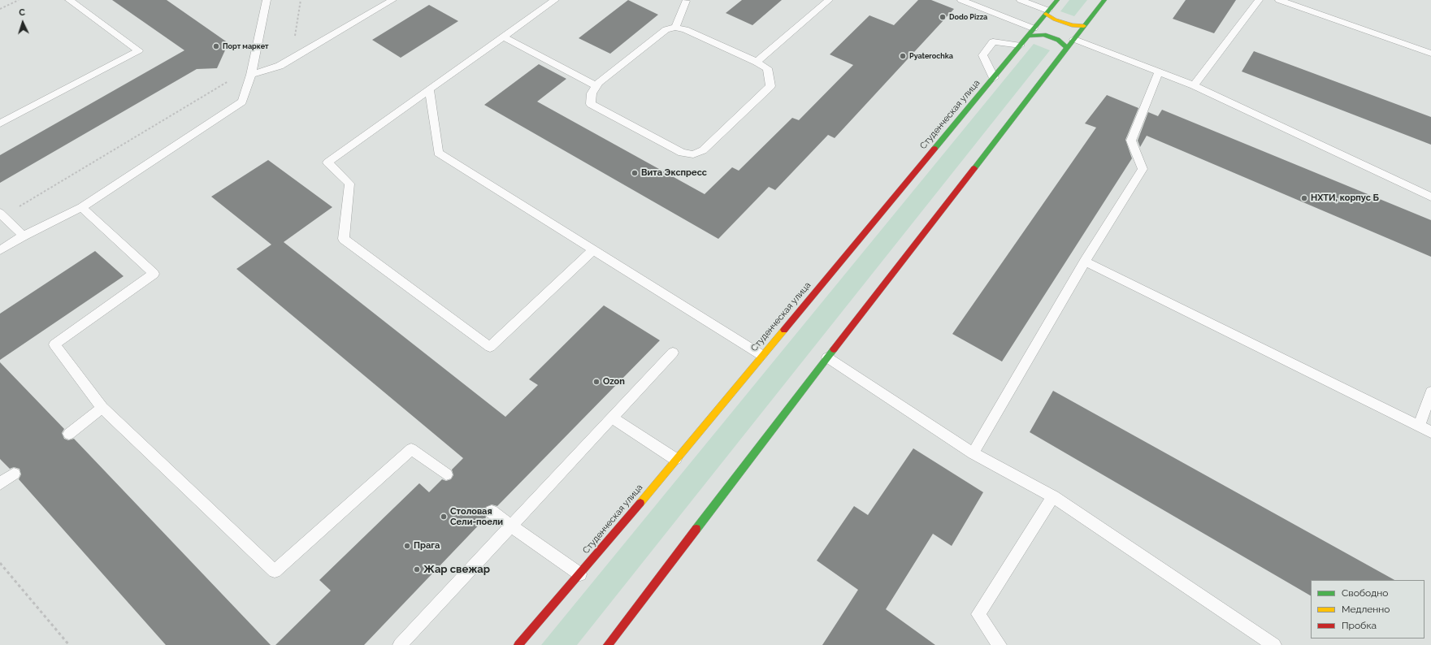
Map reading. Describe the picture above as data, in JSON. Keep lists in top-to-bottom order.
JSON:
{
  "streets": {
    "main road": ["Студенческая улица"]
  },
  "places": [
    "Dodo Pizza",
    "Порт маркет",
    "Pyaterochka",
    "Вита Экспресс",
    "НХТИ, корпус Б",
    "Ozon",
    "Столовая Сели-поели",
    "Прага",
    "Жар свежар"
  ],
  "legend": ["Свободно", "Медленно", "Пробка"],
  "north": "top"
}
